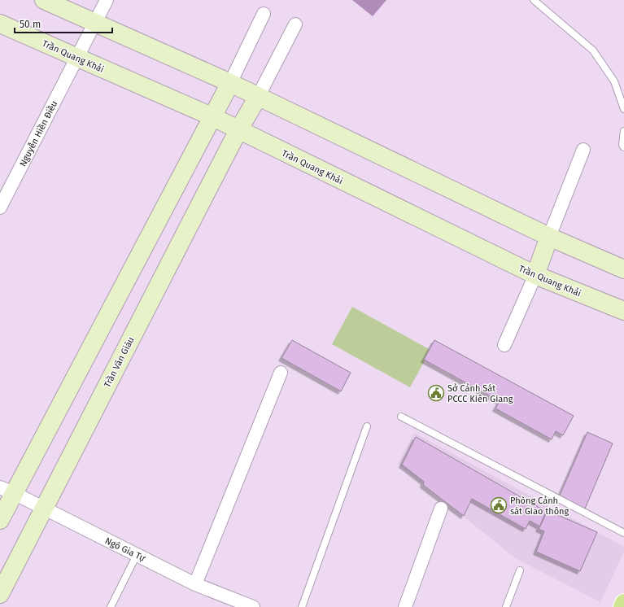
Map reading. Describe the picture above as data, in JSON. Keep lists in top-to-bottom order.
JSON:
{
  "streets": {
    "street": [
      "Trần Quang Khải",
      "Nguyễn Hiền Điều",
      "Trần Văn Giàu",
      "Ngô Gia Tự"
    ]
  },
  "crossings": [
    ["Trần Quang Khải", "Nguyễn Hiền Điều"],
    ["Trần Quang Khải", "Trần Văn Giàu"],
    ["Trần Văn Giàu", "Ngô Gia Tự"]
  ],
  "places": {
    "public building": ["Sở Cảnh Sát PCCC Kiên Giang", "Phòng Cảnh sát Giao thông"]
  },
  "scale_bar": "50 m"
}
